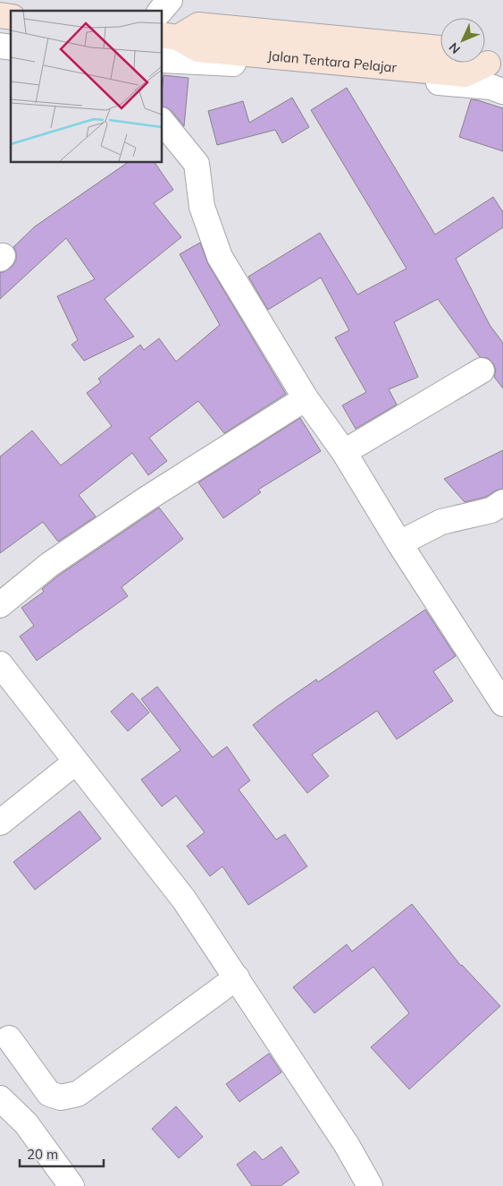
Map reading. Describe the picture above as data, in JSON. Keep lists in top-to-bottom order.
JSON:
{
  "streets": {
    "main road": ["Jalan Tentara Pelajar"]
  },
  "scale_bar": "20 m",
  "north": "bottom left"
}
